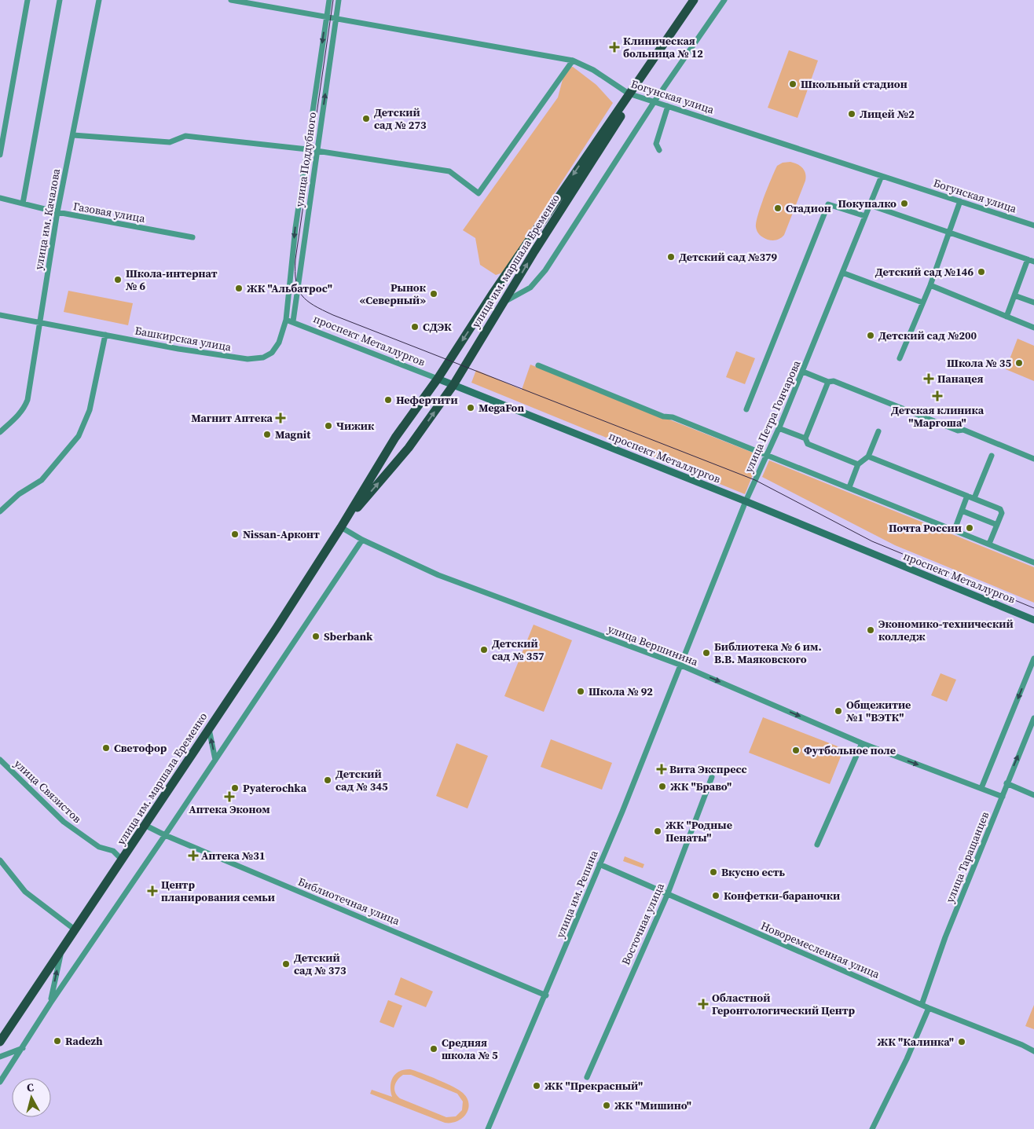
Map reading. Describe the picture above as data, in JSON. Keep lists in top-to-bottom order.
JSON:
{
  "streets": {
    "highway": ["улица им. маршала Еременко"],
    "main road": ["проспект Металлургов"],
    "street": [
      "Богунская улица",
      "улица Поддубного",
      "Газовая улица",
      "улица им. Качалова",
      "Башкирская улица",
      "улица Петра Гончарова",
      "улица Вершинина",
      "улица Связистов",
      "улица Таращанцев",
      "улица им. Репина",
      "Библиотечная улица",
      "Восточная улица",
      "Новоремесленная улица"
    ]
  },
  "crossings": [
    ["Богунская улица", "улица Поддубного"],
    ["Богунская улица", "улица им. маршала Еременко"],
    ["Богунская улица", "улица Петра Гончарова"],
    ["улица Поддубного", "Башкирская улица"],
    ["улица Поддубного", "проспект Металлургов"],
    ["Газовая улица", "улица им. Качалова"],
    ["улица им. Качалова", "Башкирская улица"],
    ["улица им. маршала Еременко", "проспект Металлургов"],
    ["улица им. маршала Еременко", "улица Вершинина"],
    ["улица им. маршала Еременко", "улица Связистов"],
    ["улица им. маршала Еременко", "Библиотечная улица"],
    ["Башкирская улица", "проспект Металлургов"],
    ["проспект Металлургов", "улица Петра Гончарова"],
    ["улица Петра Гончарова", "улица Вершинина"],
    ["улица Петра Гончарова", "улица им. Репина"],
    ["улица Вершинина", "улица Таращанцев"],
    ["улица Вершинина", "улица им. Репина"],
    ["улица Таращанцев", "Новоремесленная улица"],
    ["улица им. Репина", "Библиотечная улица"],
    ["улица им. Репина", "Новоремесленная улица"],
    ["Восточная улица", "Новоремесленная улица"]
  ],
  "one_way": ["улица Вершинина"],
  "places": {
    "health": [
      "Клиническая больница № 12",
      "Панацея",
      "Детская клиника \"Маргоша\"",
      "Магнит Аптека",
      "Вита Экспресс",
      "Аптека Эконом",
      "Аптека №31",
      "Центр планирования семьи",
      "Областной Геронтологический Центр"
    ],
    "other": [
      "Школьный стадион",
      "Лицей №2",
      "Детский сад № 273",
      "Покупалко",
      "Стадион",
      "Детский сад №379",
      "Детский сад №146",
      "Школа-интернат № 6",
      "ЖК \"Альбатрос\"",
      "Рынок «Северный»",
      "СДЭК",
      "Детский сад №200",
      "Школа № 35",
      "Нефертити",
      "MegaFon",
      "Чижик",
      "Magnit",
      "Почта России",
      "Nissan-Арконт",
      "Экономико-технический колледж",
      "Sberbank",
      "Детский сад № 357",
      "Библиотека № 6 им. В.В. Маяковского",
      "Школа № 92",
      "Общежитие №1 \"ВЭТК\"",
      "Светофор",
      "Футбольное поле",
      "Детский сад № 345",
      "ЖК \"Браво\"",
      "Pyaterochka",
      "ЖК \"Родные Пенаты\"",
      "Вкусно есть",
      "Конфетки-бараночки",
      "Детский сад № 373",
      "Radezh",
      "ЖК \"Калинка\"",
      "Средняя школа № 5",
      "ЖК \"Прекрасный\"",
      "ЖК \"Мишино\""
    ]
  },
  "north": "top"
}
